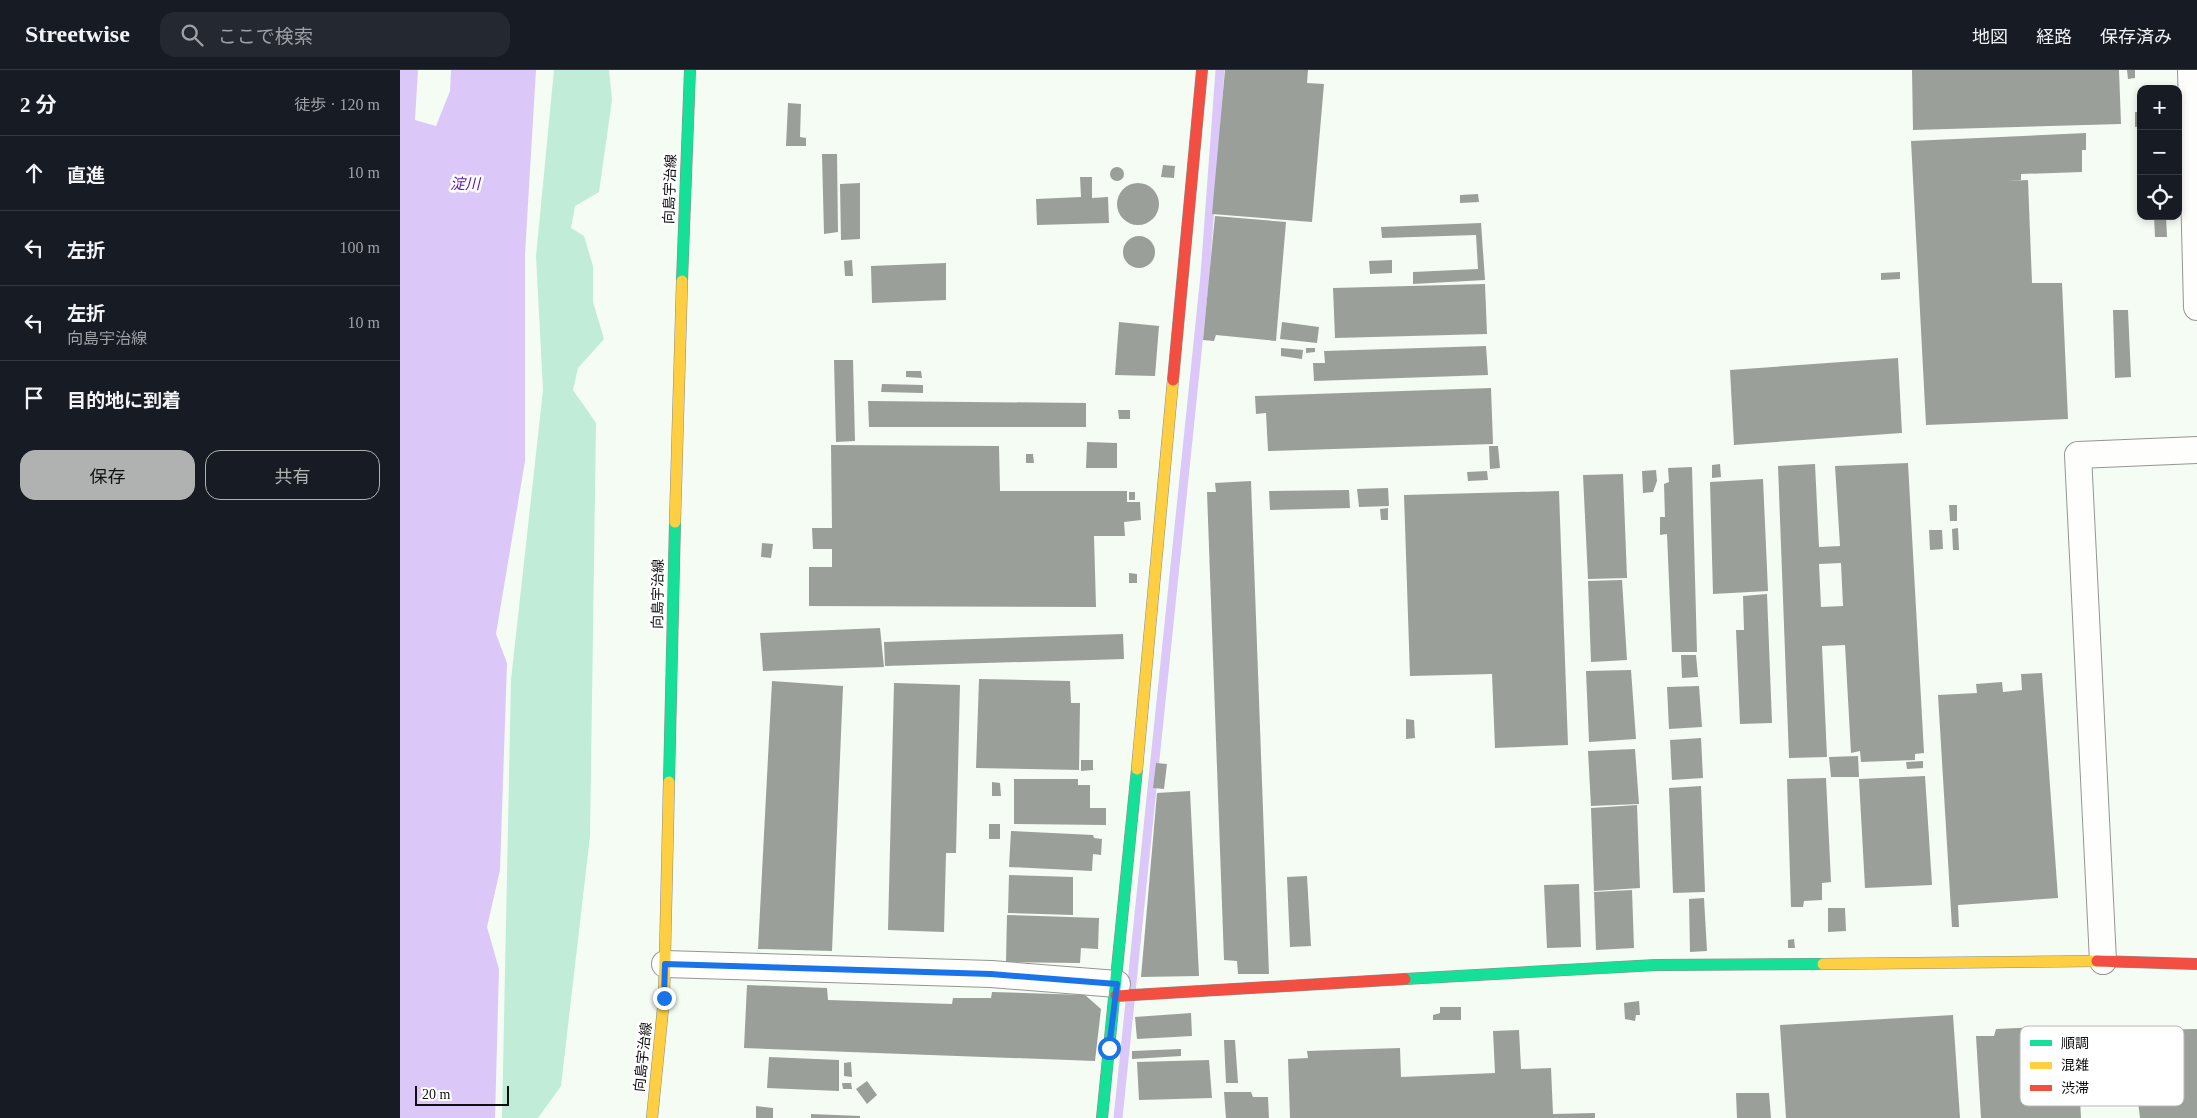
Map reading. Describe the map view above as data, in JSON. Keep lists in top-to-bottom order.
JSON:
{
  "streets": {
    "street": ["向島宇治線"]
  },
  "water": ["淀川"],
  "legend": ["順調", "混雑", "渋滞"],
  "scale_bar": "20 m",
  "page": {
    "header": "Streetwise",
    "search": "ここで検索",
    "nav": ["地図", "経路", "保存済み"],
    "heading": ["2 分", "徒歩 · 120 m"],
    "map_buttons": ["+", "−"],
    "list": [
      ["直進", "10 m"],
      ["左折", "100 m"],
      ["左折", "向島宇治線", "10 m"],
      "目的地に到着"
    ],
    "buttons": ["保存", "共有"],
    "scale": "20 m"
  }
}
